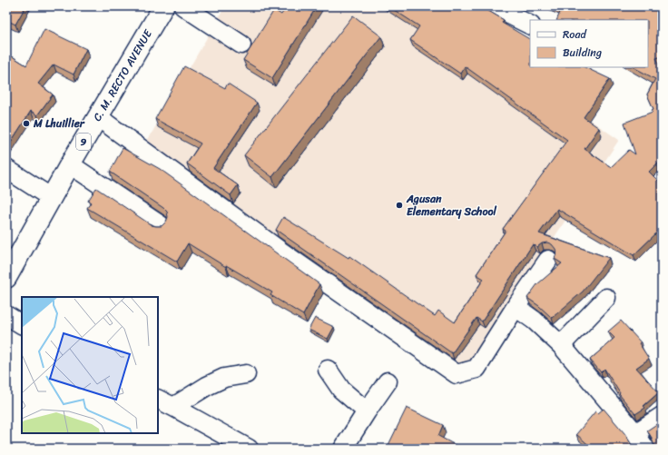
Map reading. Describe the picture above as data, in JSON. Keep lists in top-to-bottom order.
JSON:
{
  "streets": {
    "highway": ["C. M. RECTO AVENUE", "9"]
  },
  "places": ["M Lhuillier", "Agusan Elementary School"],
  "legend": ["Road", "Building"]
}
